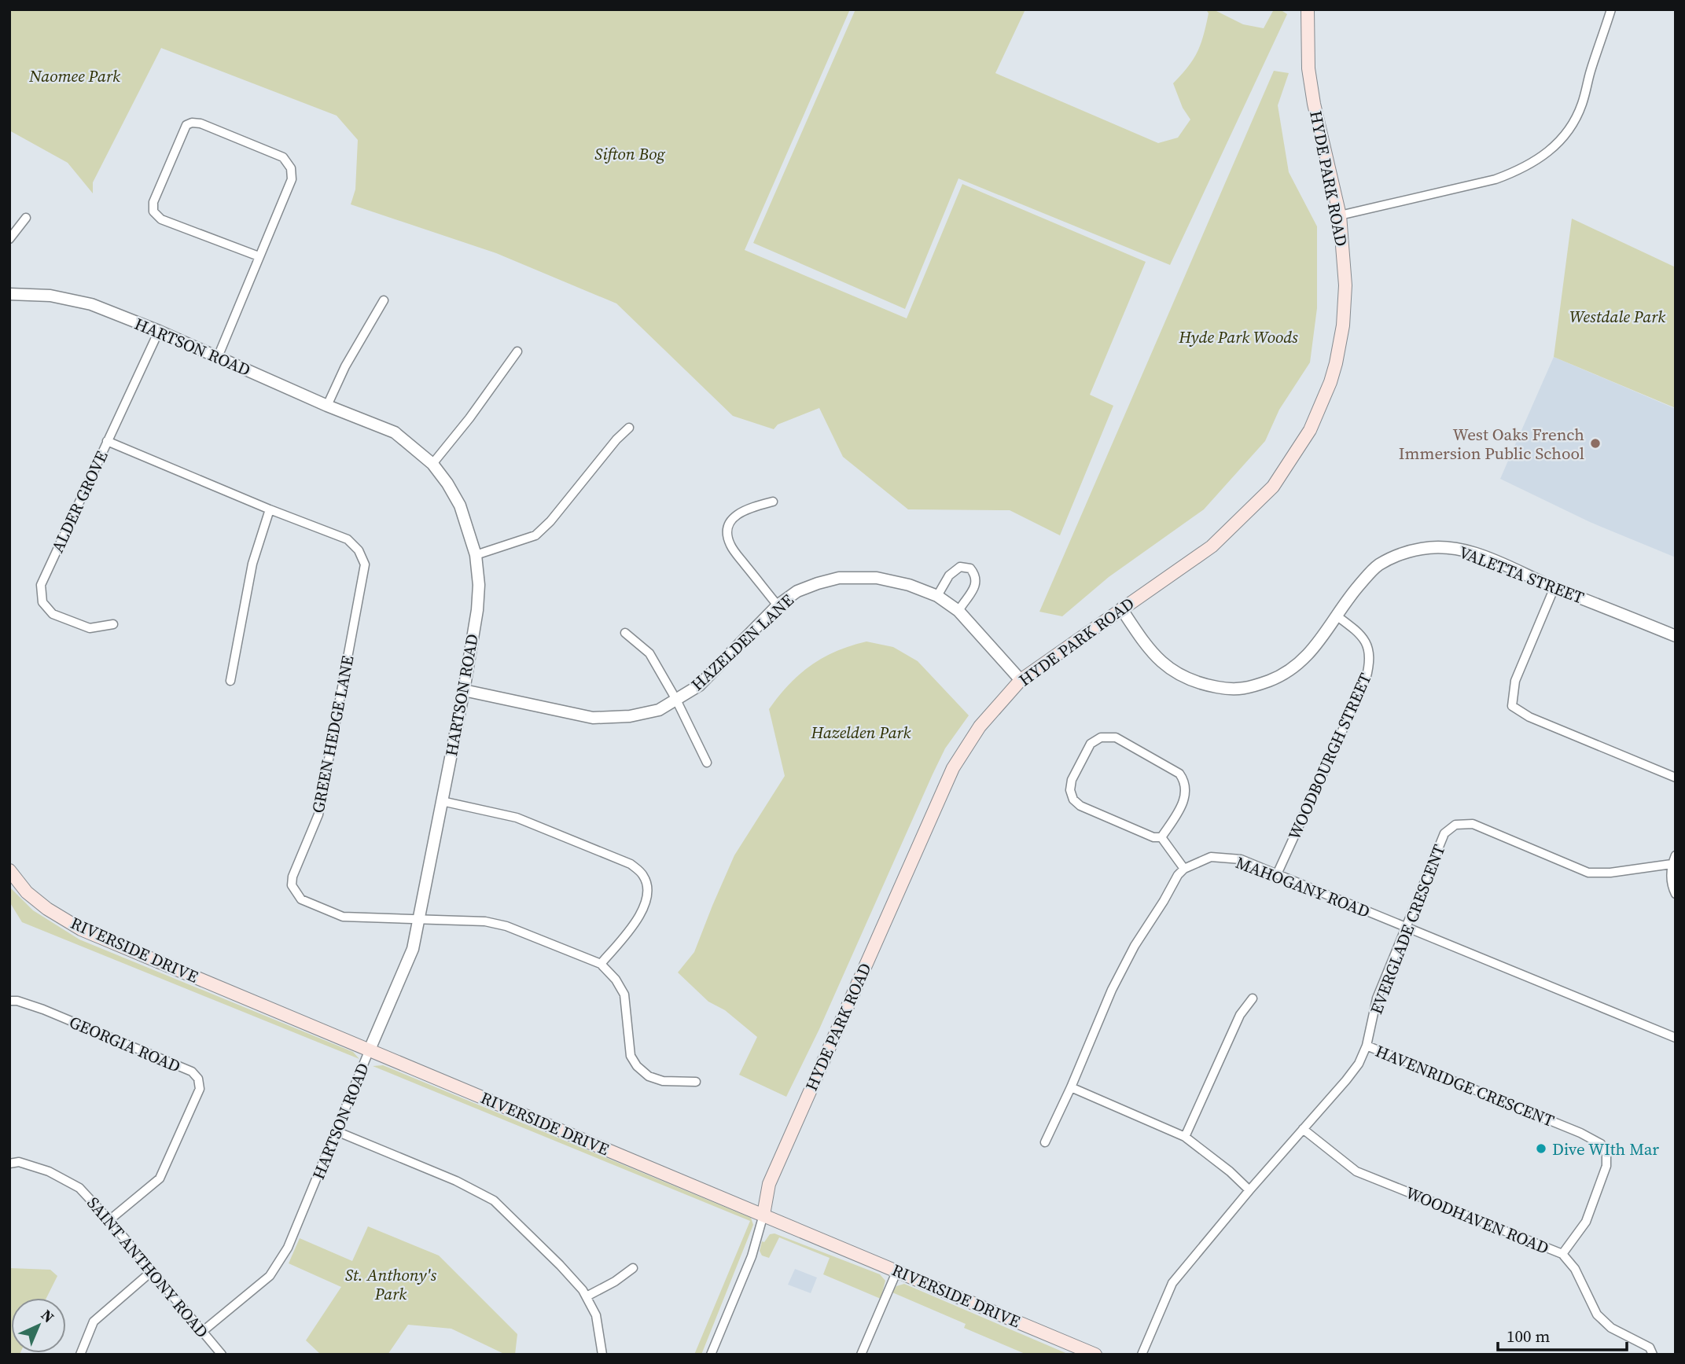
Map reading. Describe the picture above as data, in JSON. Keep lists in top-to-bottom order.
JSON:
{
  "streets": {
    "main road": ["HYDE PARK ROAD", "RIVERSIDE DRIVE"],
    "street": [
      "HARTSON ROAD",
      "ALDER GROVE",
      "VALETTA STREET",
      "HAZELDEN LANE",
      "GREEN HEDGE LANE",
      "WOODBOURGH STREET",
      "MAHOGANY ROAD",
      "EVERGLADE CRESCENT",
      "GEORGIA ROAD",
      "HAVENRIDGE CRESCENT",
      "WOODHAVEN ROAD",
      "SAINT ANTHONY ROAD"
    ]
  },
  "crossings": [
    ["HYDE PARK ROAD", "VALETTA STREET"],
    ["HYDE PARK ROAD", "HAZELDEN LANE"],
    ["HYDE PARK ROAD", "RIVERSIDE DRIVE"],
    ["HARTSON ROAD", "ALDER GROVE"],
    ["HARTSON ROAD", "HAZELDEN LANE"],
    ["HARTSON ROAD", "GREEN HEDGE LANE"],
    ["HARTSON ROAD", "RIVERSIDE DRIVE"],
    ["HARTSON ROAD", "SAINT ANTHONY ROAD"],
    ["ALDER GROVE", "GREEN HEDGE LANE"],
    ["VALETTA STREET", "WOODBOURGH STREET"],
    ["WOODBOURGH STREET", "MAHOGANY ROAD"],
    ["MAHOGANY ROAD", "EVERGLADE CRESCENT"],
    ["EVERGLADE CRESCENT", "HAVENRIDGE CRESCENT"],
    ["EVERGLADE CRESCENT", "WOODHAVEN ROAD"],
    ["GEORGIA ROAD", "SAINT ANTHONY ROAD"],
    ["HAVENRIDGE CRESCENT", "WOODHAVEN ROAD"]
  ],
  "parks": [
    "Naomee Park",
    "Sifton Bog",
    "Westdale Park",
    "Hyde Park Woods",
    "Hazelden Park",
    "St. Anthony's Park"
  ],
  "places": ["West Oaks French Immersion Public School", "Dive WIth Mar"],
  "scale_bar": "100 m",
  "north": "top right"
}
